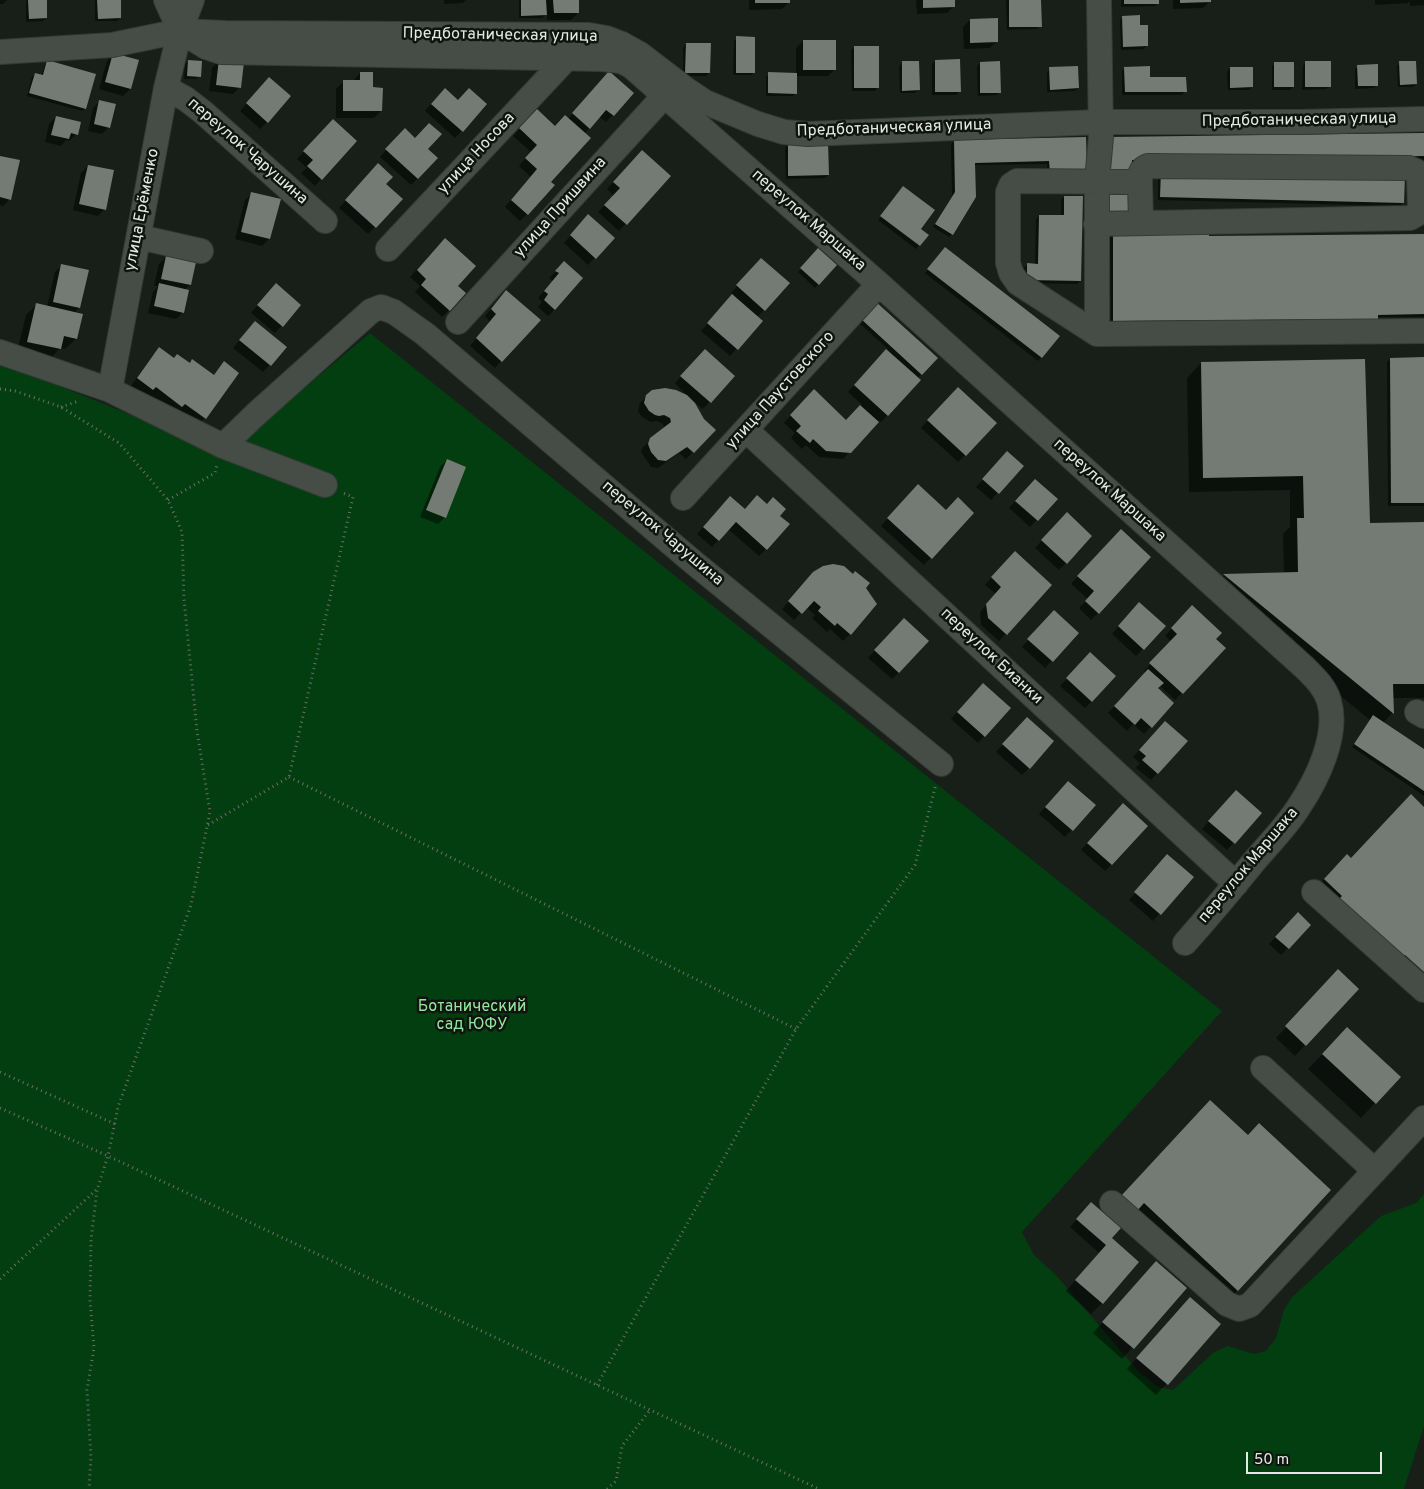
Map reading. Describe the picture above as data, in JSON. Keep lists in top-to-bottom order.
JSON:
{
  "streets": {
    "street": [
      "Предботаническая улица",
      "переулок Чарушина",
      "улица Носова",
      "улица Пришвина",
      "улица Ерёменко",
      "переулок Маршака",
      "улица Паустовского",
      "переулок Бианки"
    ]
  },
  "crossings": [
    ["Предботаническая улица", "улица Носова"],
    ["Предботаническая улица", "улица Пришвина"],
    ["Предботаническая улица", "улица Ерёменко"],
    ["Предботаническая улица", "переулок Маршака"],
    ["переулок Чарушина", "улица Ерёменко"],
    ["улица Пришвина", "переулок Маршака"],
    ["переулок Маршака", "улица Паустовского"],
    ["переулок Маршака", "переулок Бианки"],
    ["улица Паустовского", "переулок Бианки"]
  ],
  "parks": ["Ботанический сад ЮФУ"],
  "scale_bar": "50 m"
}
